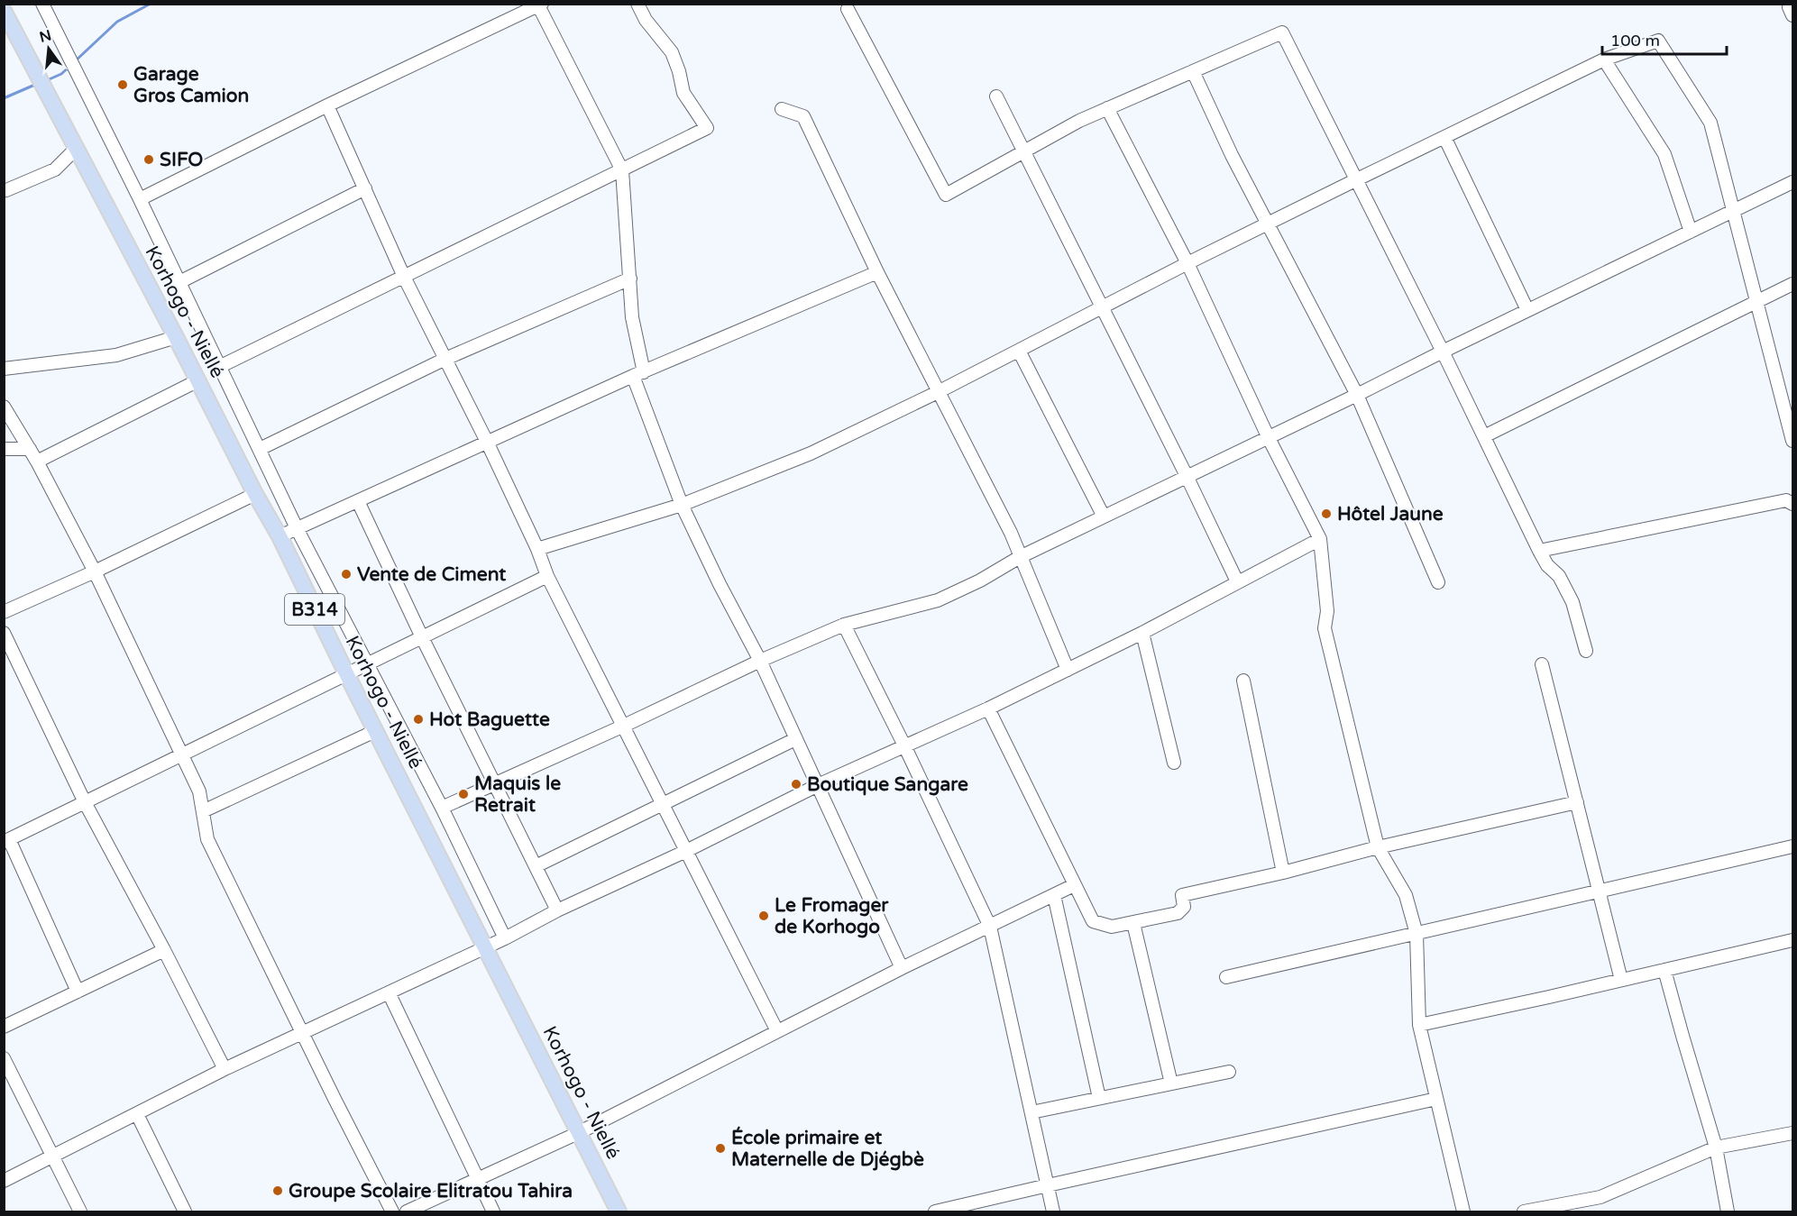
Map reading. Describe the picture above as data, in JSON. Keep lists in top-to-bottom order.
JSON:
{
  "streets": {
    "main road": ["Korhogo - Niellé", "B314"]
  },
  "places": [
    "Garage Gros Camion",
    "SIFO",
    "Hôtel Jaune",
    "Vente de Ciment",
    "Hot Baguette",
    "Boutique Sangare",
    "Maquis le Retrait",
    "Le Fromager de Korhogo",
    "École primaire et Maternelle de Djégbè",
    "Groupe Scolaire Elitratou Tahira"
  ],
  "scale_bar": "100 m",
  "north": "top"
}
